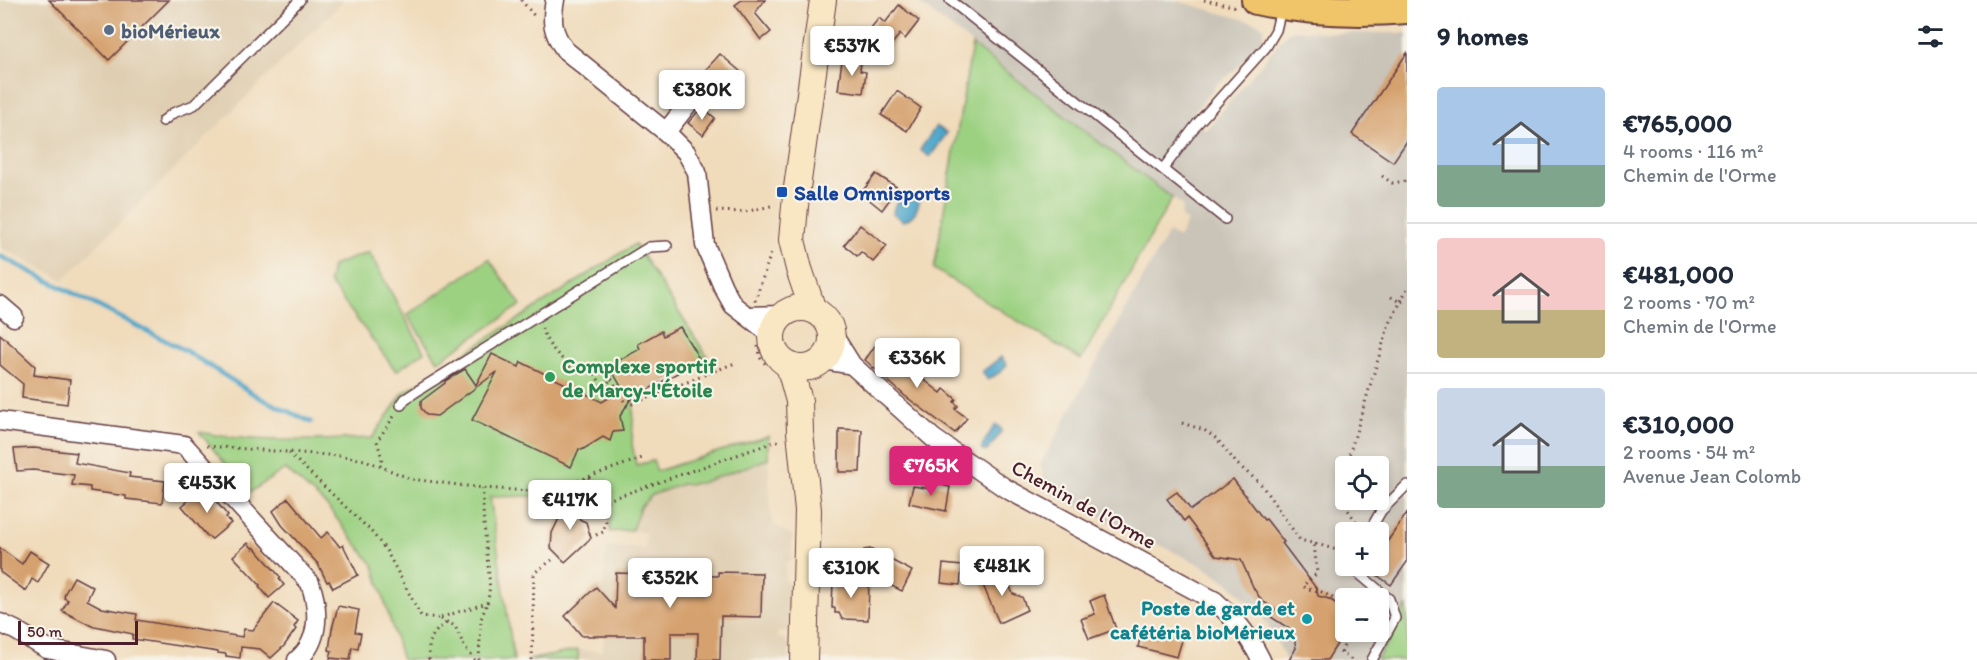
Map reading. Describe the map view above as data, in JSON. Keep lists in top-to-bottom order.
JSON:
{
  "streets": {
    "street": ["Chemin de l'Orme"]
  },
  "places": {
    "other": ["bioMérieux", "Complexe sportif de Marcy-l'Étoile", "Poste de garde et cafétéria bioMérieux"],
    "transit": ["Salle Omnisports"]
  },
  "scale_bar": "50 m",
  "page": {
    "heading": "9 homes",
    "price": [
      "€537K",
      "€380K",
      "€336K",
      "€765K",
      "€453K",
      "€417K",
      "€481K",
      "€310K",
      "€352K"
    ],
    "list": [
      {
        "name": "€765,000",
        "note": "4 rooms · 116 m² · Chemin de l'Orme"
      },
      {
        "name": "€481,000",
        "note": "2 rooms · 70 m² · Chemin de l'Orme"
      },
      {
        "name": "€310,000",
        "note": "2 rooms · 54 m² · Avenue Jean Colomb"
      }
    ],
    "map_buttons": ["+", "−"],
    "scale": "50 m"
  }
}
